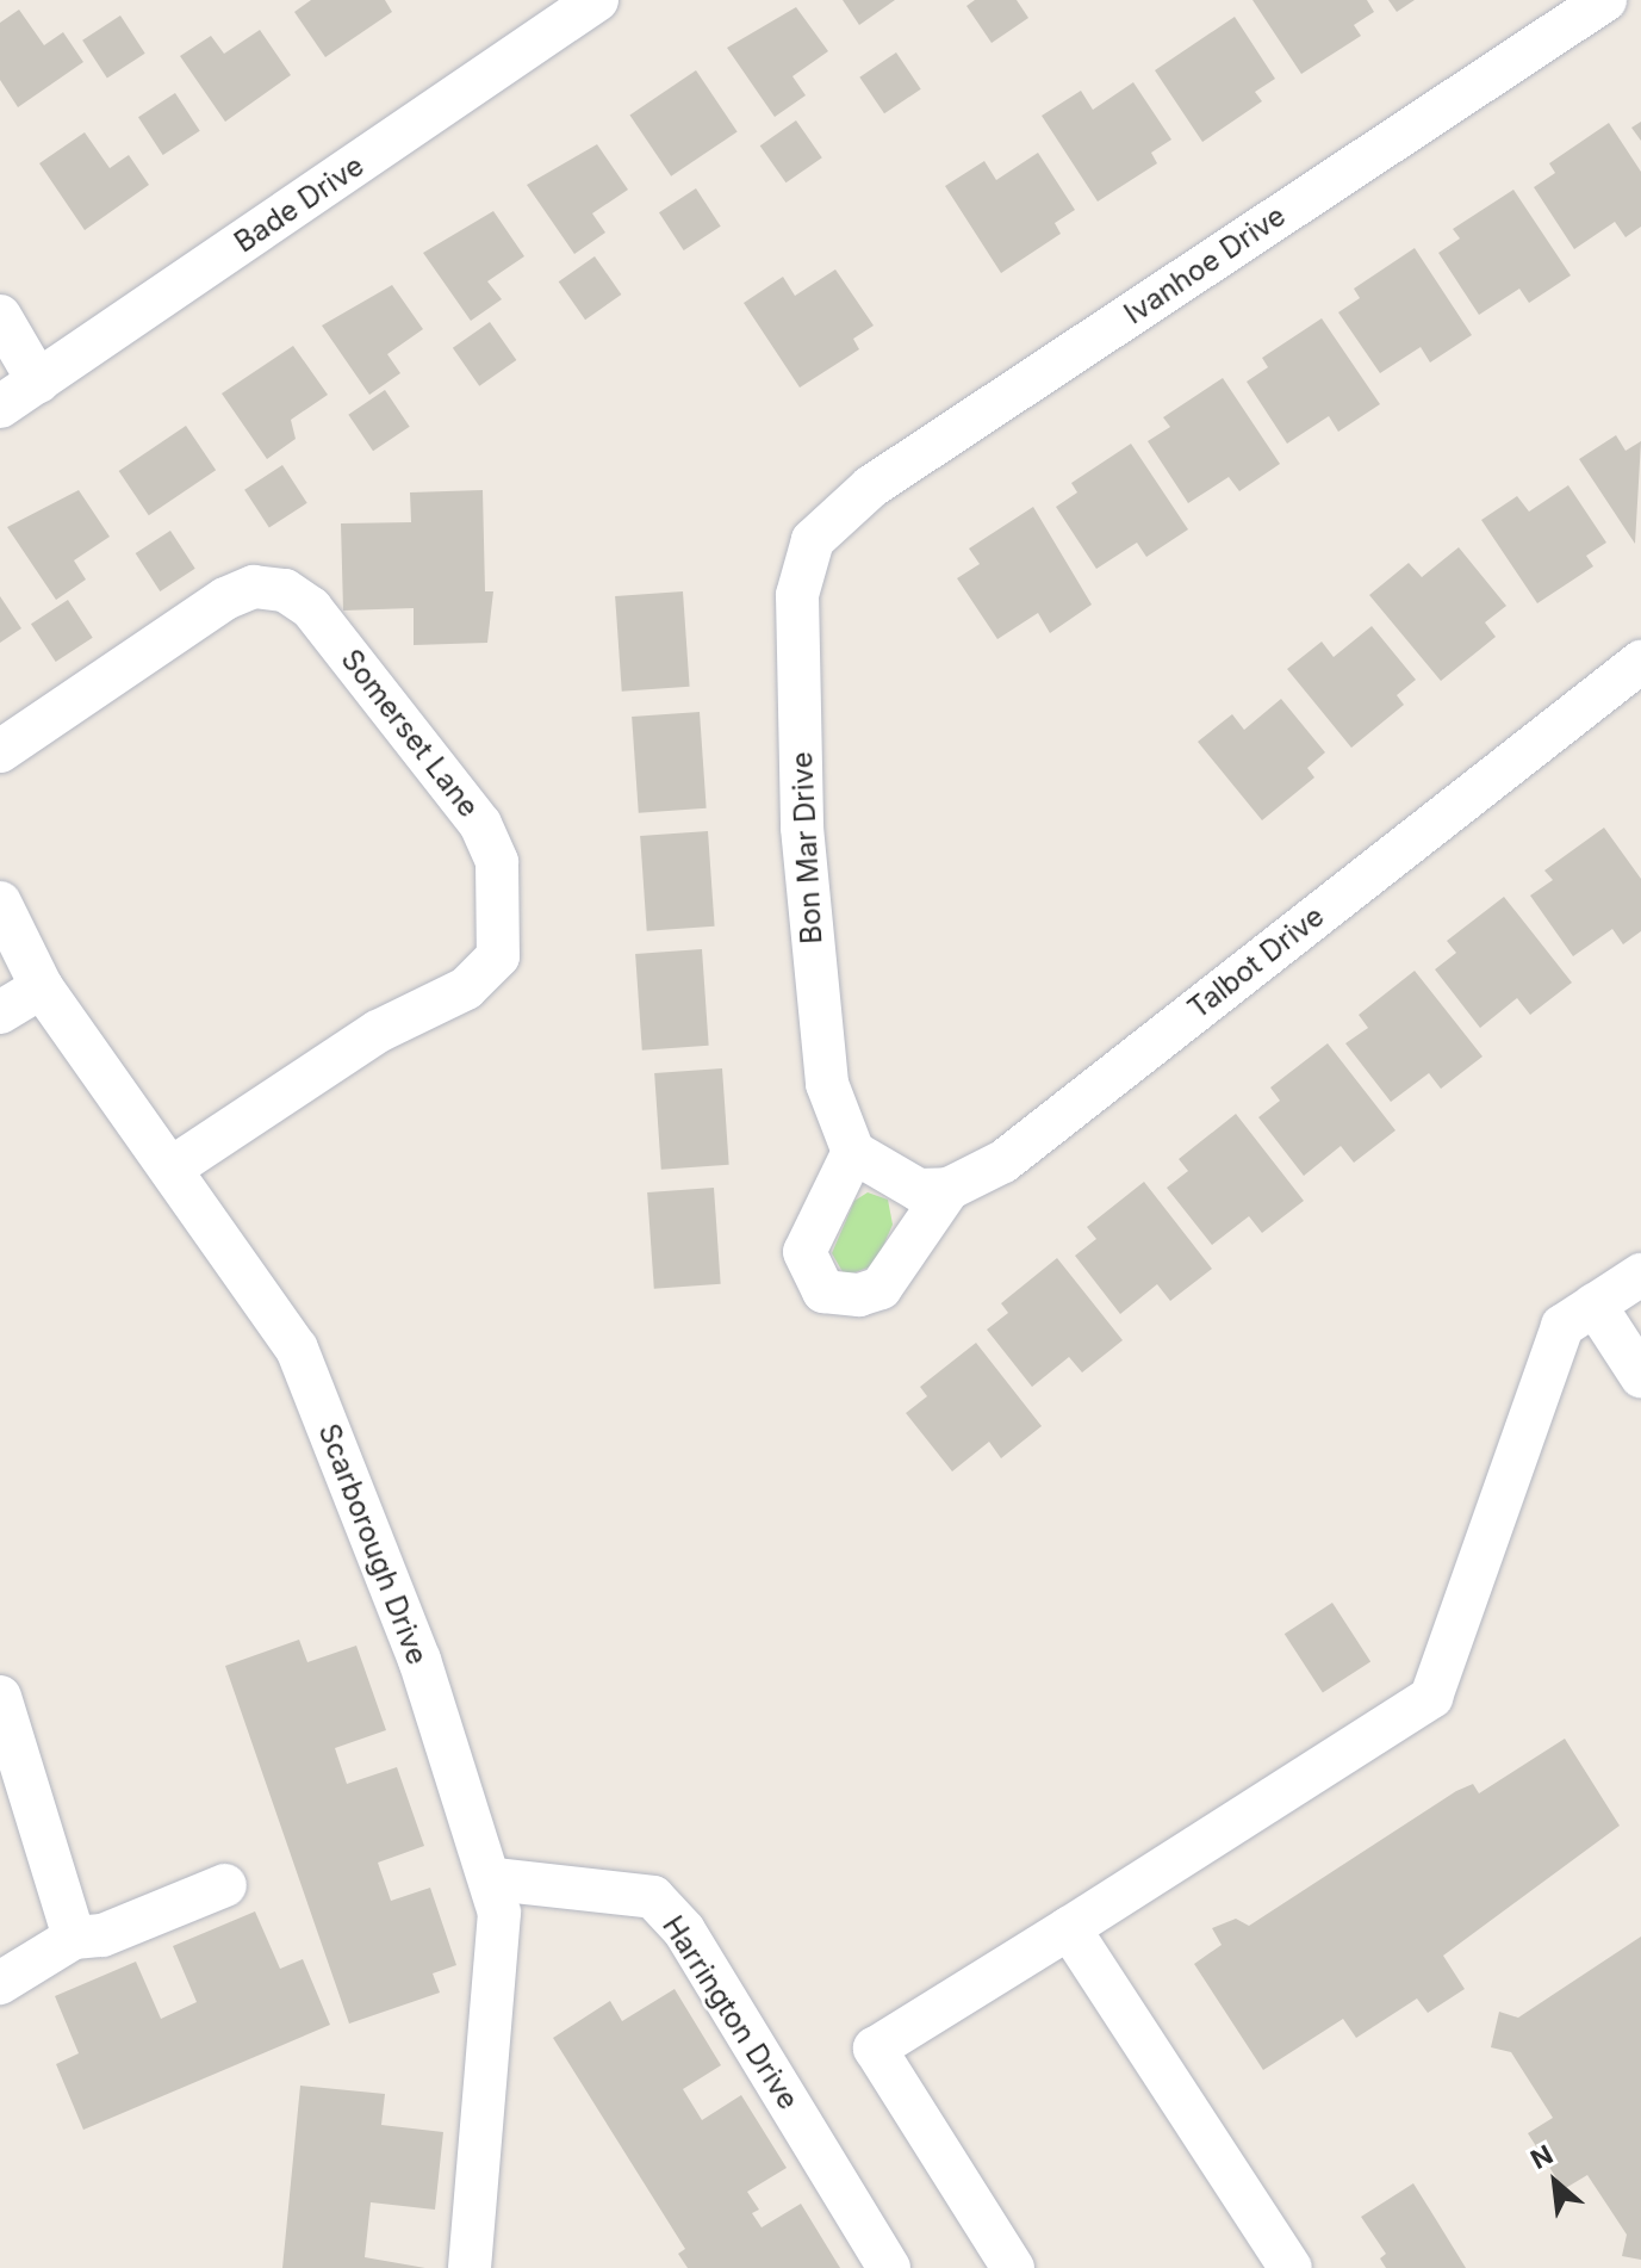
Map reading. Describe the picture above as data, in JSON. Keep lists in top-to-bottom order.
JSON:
{
  "streets": {
    "street": [
      "Bade Drive",
      "Ivanhoe Drive",
      "Somerset Lane",
      "Bon Mar Drive",
      "Talbot Drive",
      "Scarborough Drive",
      "Harrington Drive"
    ]
  },
  "crossings": [
    ["Ivanhoe Drive", "Bon Mar Drive"],
    ["Somerset Lane", "Scarborough Drive"],
    ["Scarborough Drive", "Harrington Drive"]
  ],
  "north": "top left"
}
